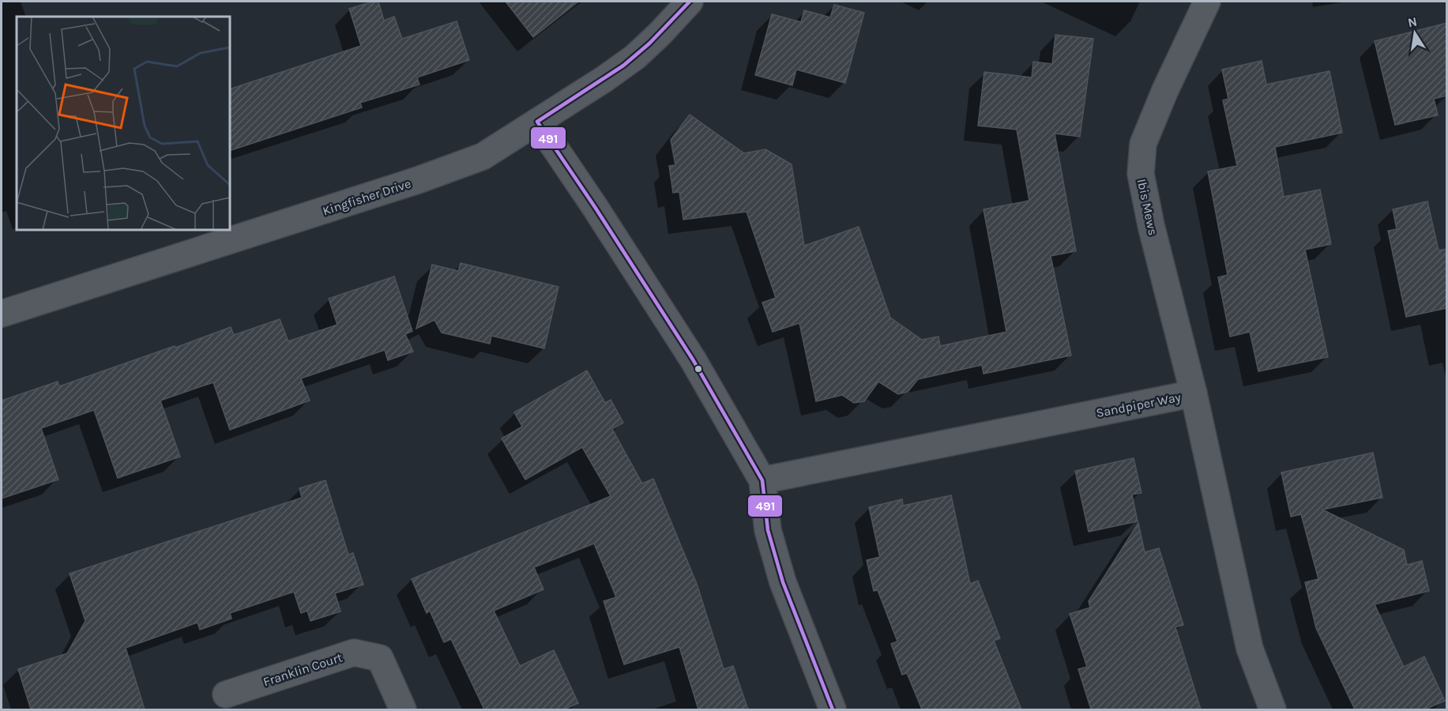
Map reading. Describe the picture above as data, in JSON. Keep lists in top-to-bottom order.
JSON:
{
  "streets": {
    "street": [
      "Kingfisher Drive",
      "Ibis Mews",
      "Sandpiper Way",
      "Franklin Court"
    ]
  },
  "crossings": [
    ["Ibis Mews", "Sandpiper Way"]
  ],
  "lines": ["transit line 491"],
  "north": "top"
}
